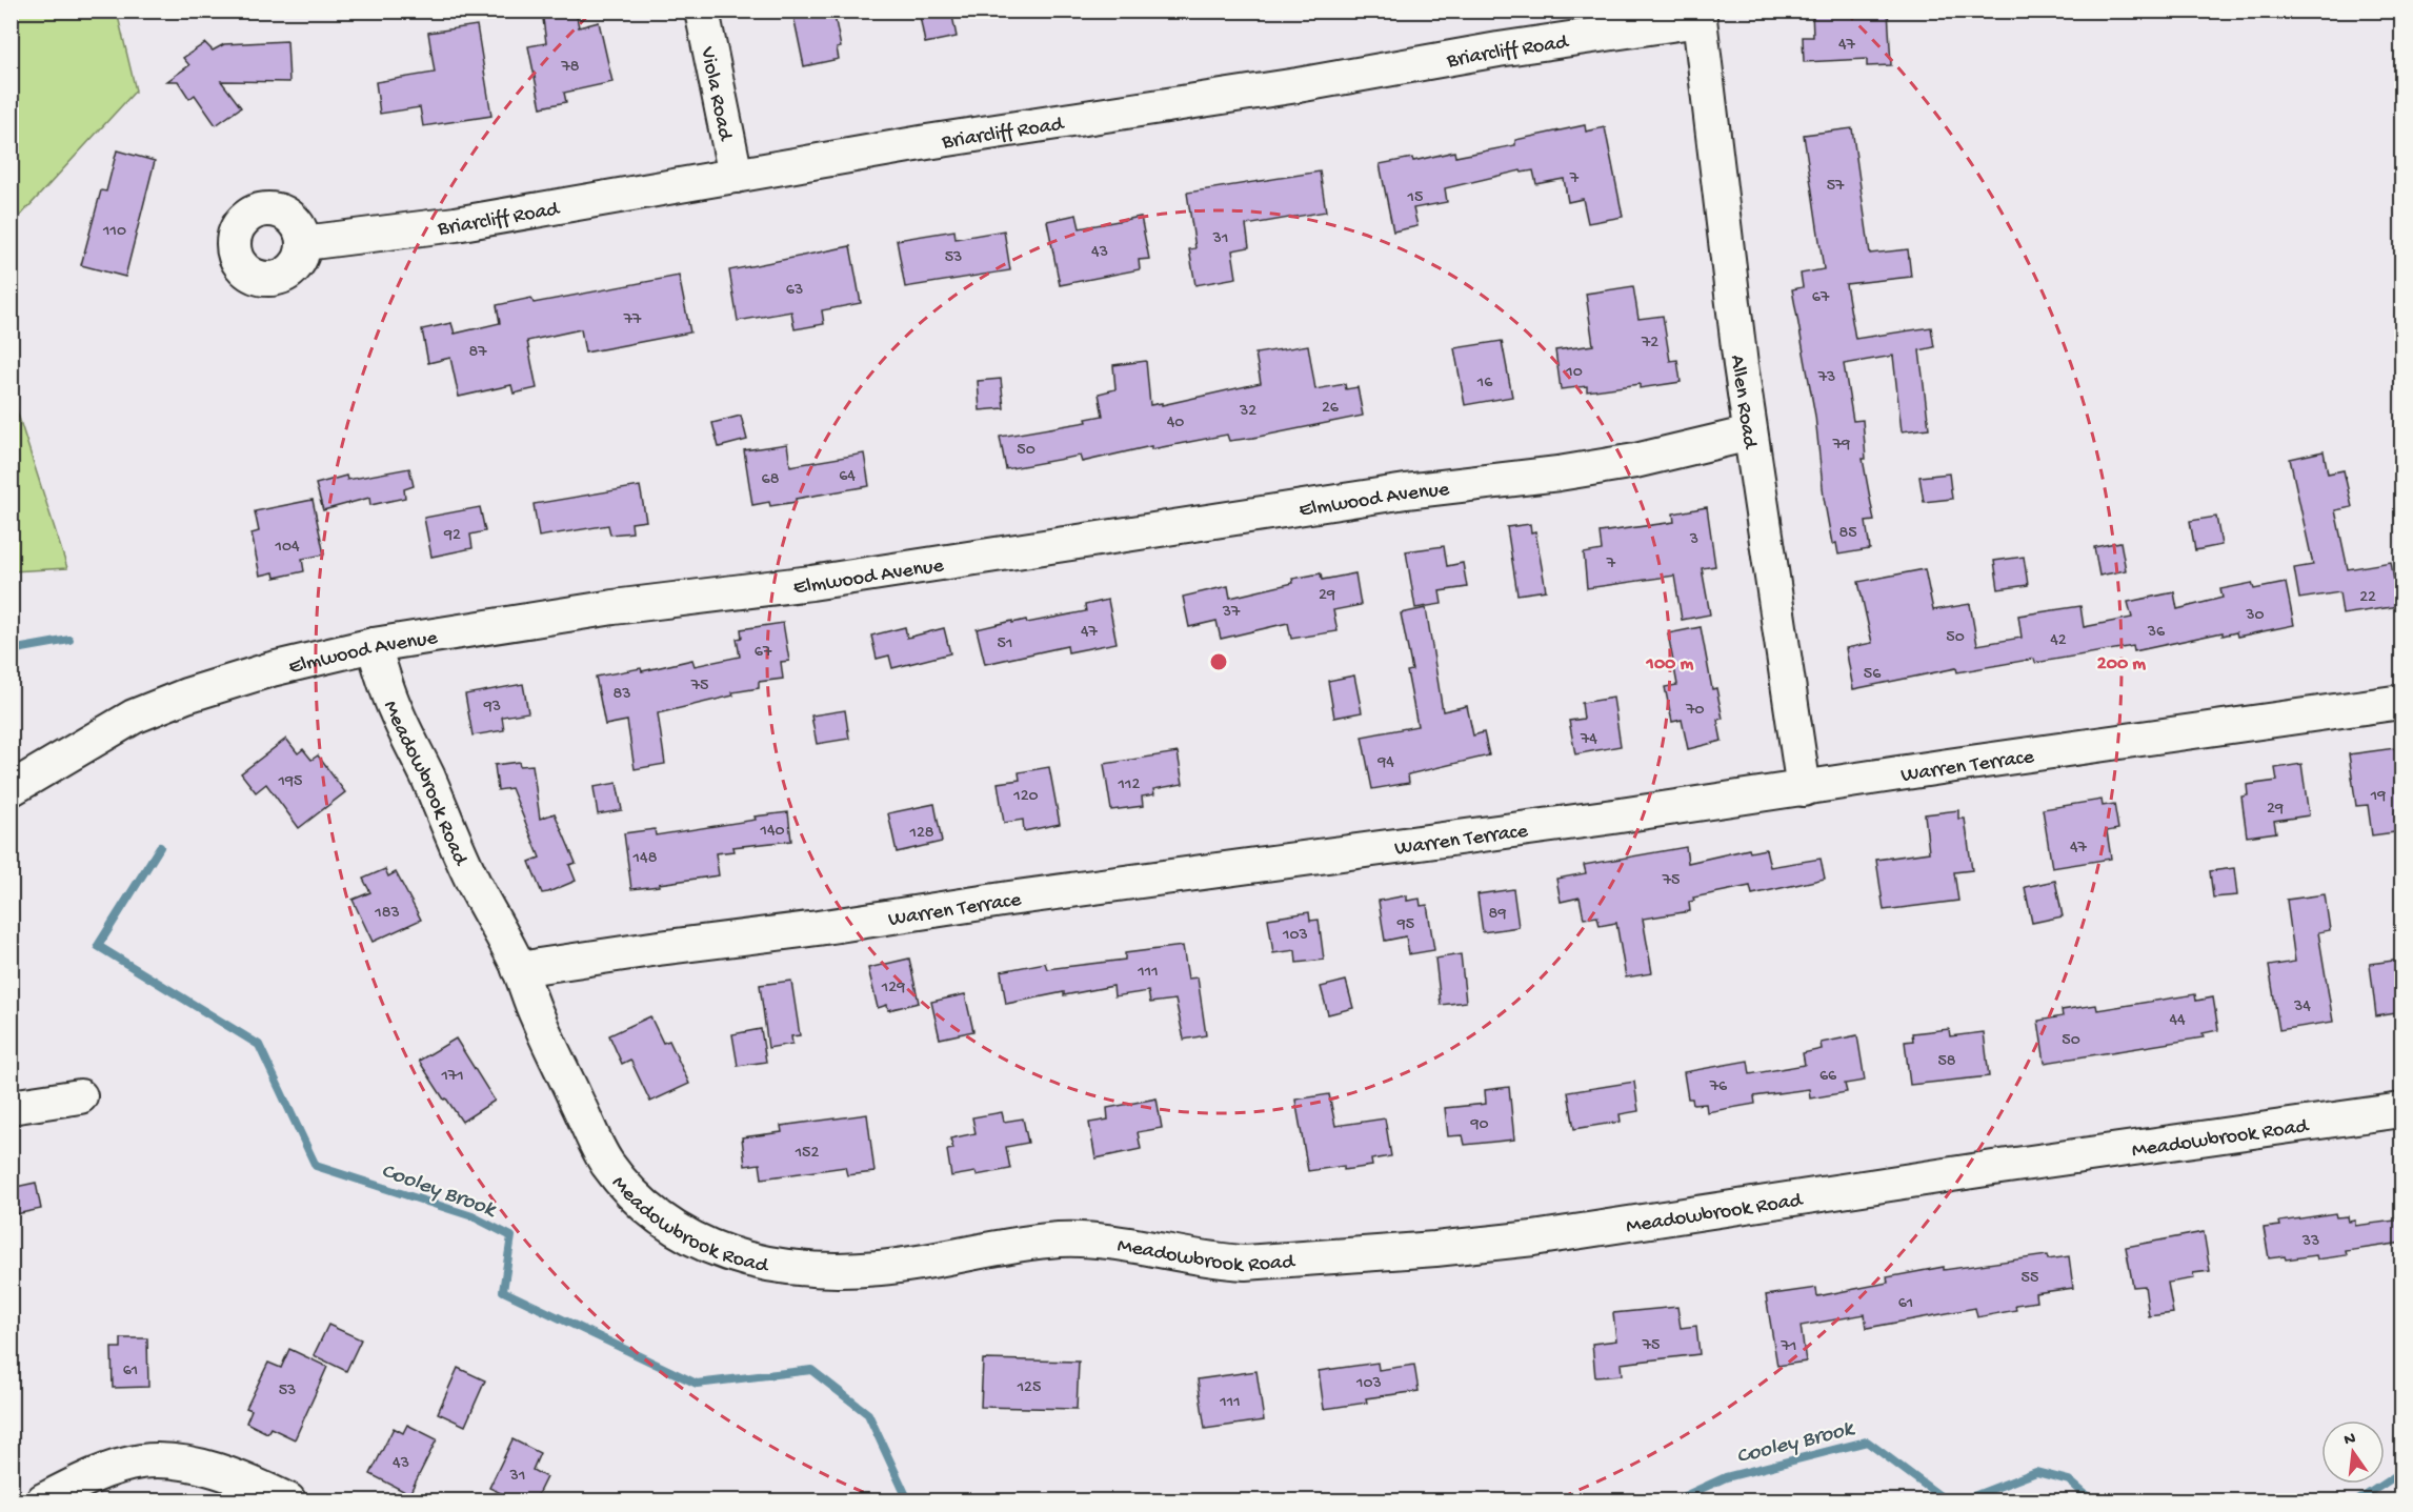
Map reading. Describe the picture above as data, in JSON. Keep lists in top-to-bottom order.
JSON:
{
  "streets": {
    "street": [
      "Briarcliff Road",
      "Viola Road",
      "Allen Road",
      "Elmwood Avenue",
      "Warren Terrace",
      "Meadowbrook Road"
    ]
  },
  "crossings": [
    ["Briarcliff Road", "Viola Road"],
    ["Briarcliff Road", "Allen Road"],
    ["Allen Road", "Elmwood Avenue"],
    ["Allen Road", "Warren Terrace"],
    ["Elmwood Avenue", "Meadowbrook Road"],
    ["Warren Terrace", "Meadowbrook Road"]
  ],
  "water": ["Cooley Brook"],
  "house_numbers": [
    "47",
    "78",
    "7",
    "57",
    "15",
    "110",
    "31",
    "43",
    "53",
    "63",
    "67",
    "77",
    "72",
    "87",
    "10",
    "73",
    "16",
    "26",
    "32",
    "40",
    "79",
    "50",
    "64",
    "68",
    "85",
    "92",
    "3",
    "104",
    "7",
    "29",
    "22",
    "37",
    "30",
    "47",
    "36",
    "50",
    "42",
    "51",
    "67",
    "56",
    "75",
    "83",
    "93",
    "70",
    "74",
    "94",
    "195",
    "112",
    "120",
    "19",
    "29",
    "140",
    "128",
    "47",
    "148",
    "75",
    "183",
    "89",
    "95",
    "103",
    "111",
    "129",
    "34",
    "44",
    "50",
    "58",
    "171",
    "66",
    "76",
    "90",
    "152",
    "33",
    "55",
    "61",
    "75",
    "71",
    "61",
    "103",
    "125",
    "53",
    "111",
    "43",
    "31"
  ],
  "north": "top",
  "rings": ["100 m", "200 m"]
}
